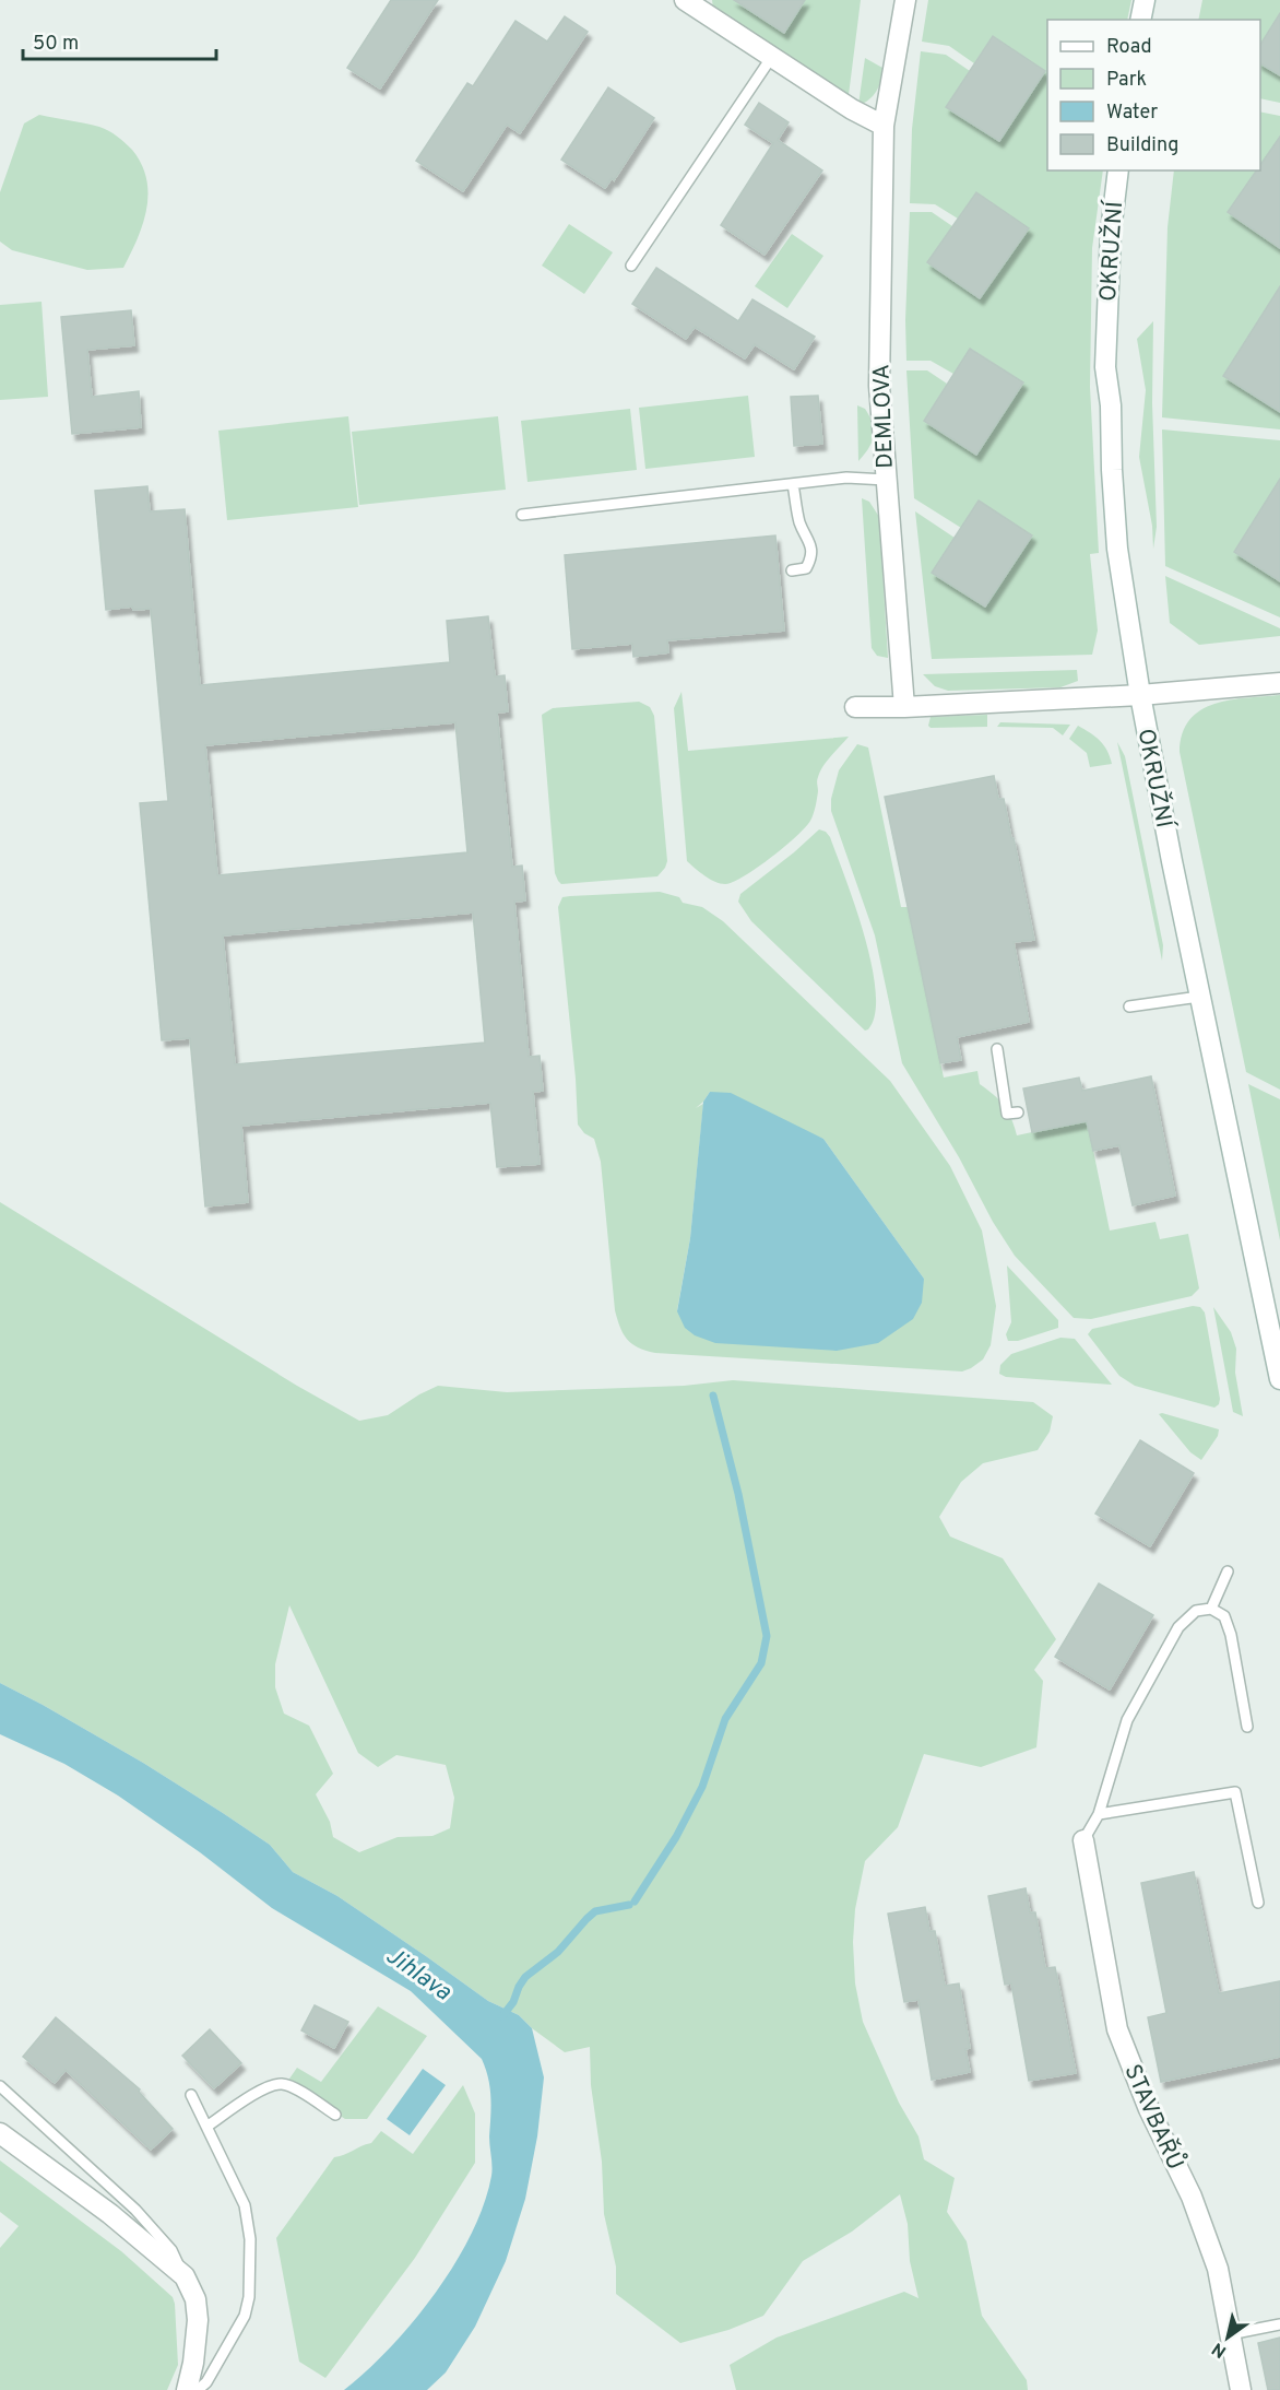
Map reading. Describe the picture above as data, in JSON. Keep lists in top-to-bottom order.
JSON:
{
  "streets": {
    "street": ["OKRUŽNÍ", "DEMLOVA", "STAVBAŘŮ"]
  },
  "water": ["Jihlava"],
  "legend": [
    "Road",
    "Park",
    "Water",
    "Building"
  ],
  "scale_bar": "50 m",
  "north": "bottom left"
}
